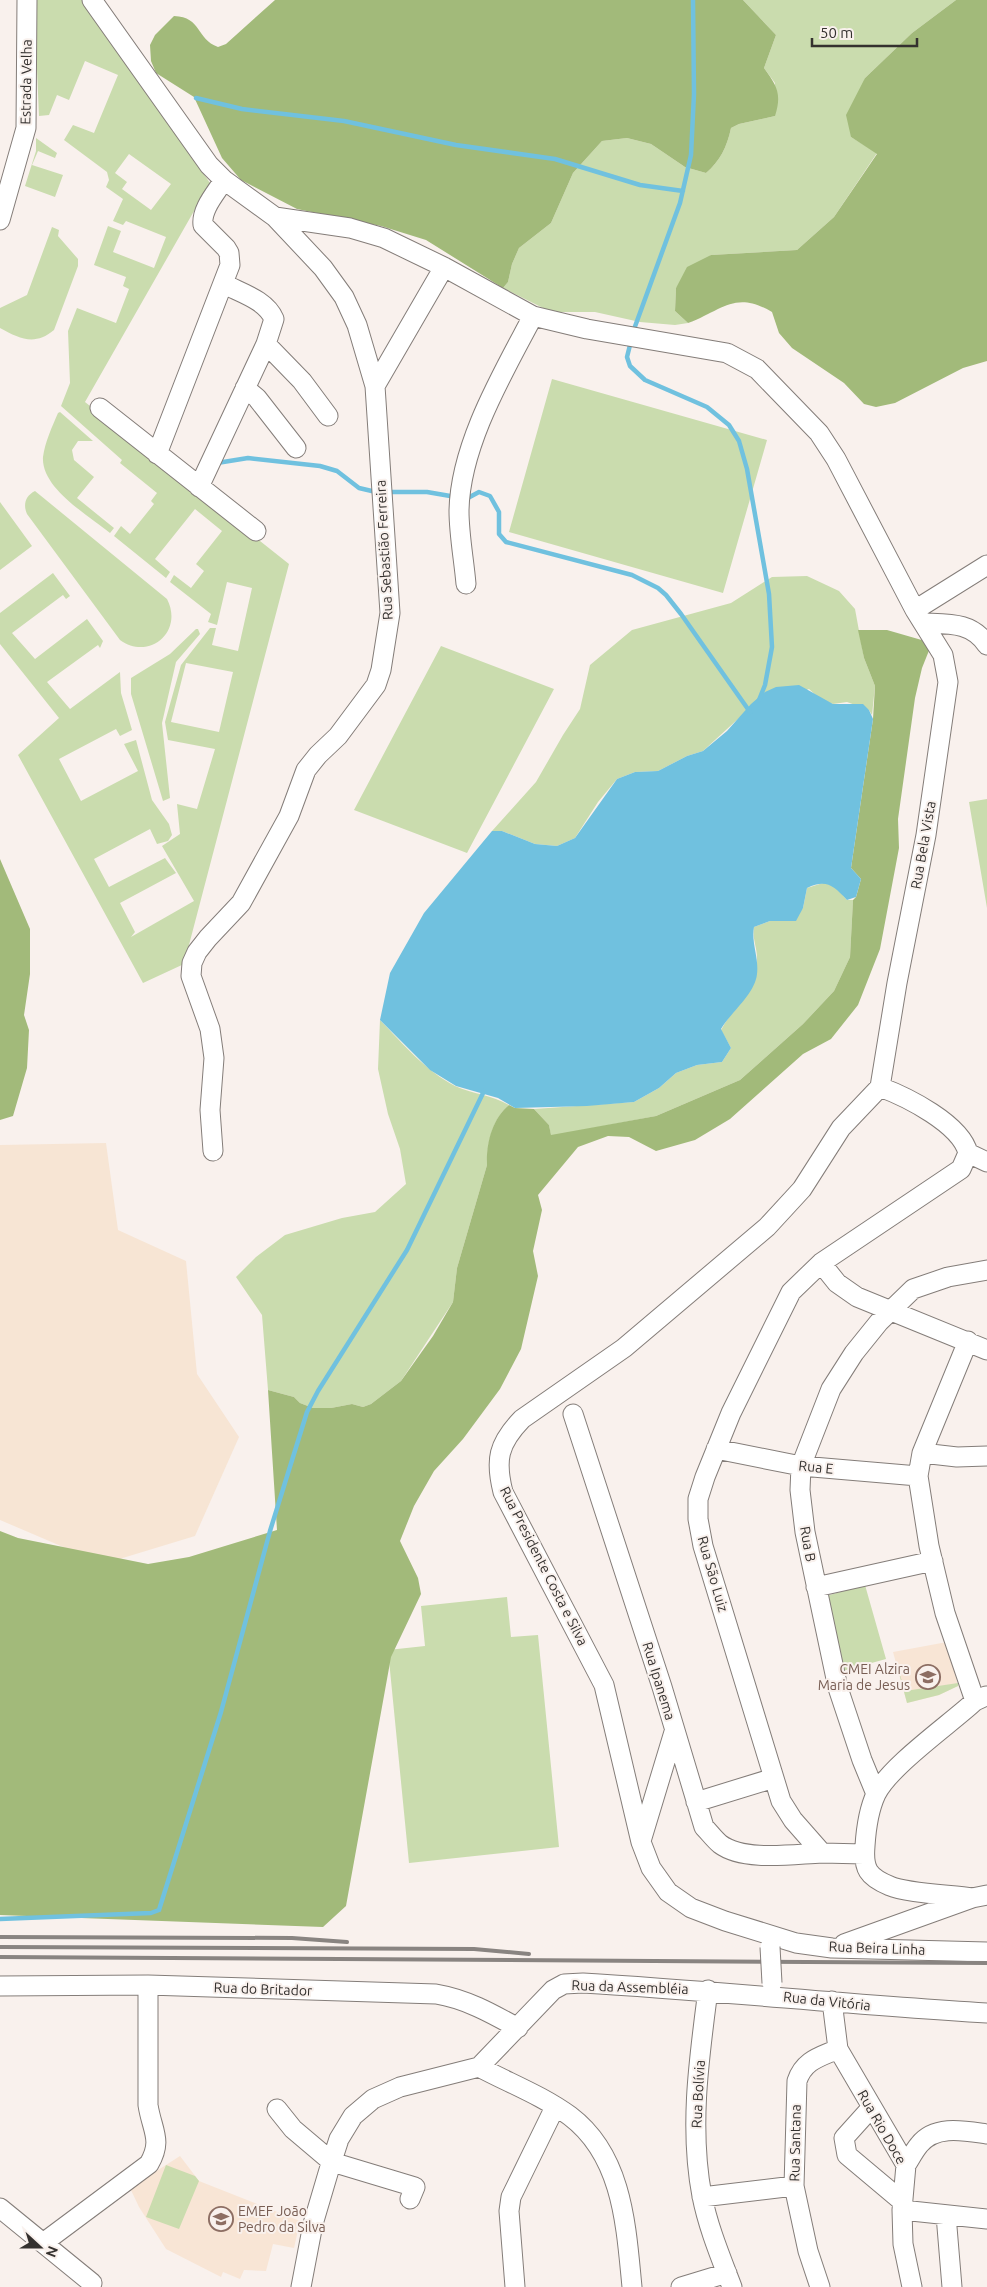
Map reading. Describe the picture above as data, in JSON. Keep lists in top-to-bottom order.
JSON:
{
  "streets": {
    "street": [
      "Estrada Velha",
      "Rua Sebastião Ferreira",
      "Rua Bela Vista",
      "Rua E",
      "Rua B",
      "Rua Presidente Costa e Silva",
      "Rua São Luiz",
      "Rua Ipanema",
      "Rua Beira Linha",
      "Rua da Assembléia",
      "Rua do Britador",
      "Rua da Vitória",
      "Rua Bolívia",
      "Rua Rio Doce",
      "Rua Santana"
    ]
  },
  "crossings": [
    ["Rua Sebastião Ferreira", "Rua Bela Vista"],
    ["Rua Bela Vista", "Rua Presidente Costa e Silva"],
    ["Rua E", "Rua B"],
    ["Rua E", "Rua São Luiz"],
    ["Rua Presidente Costa e Silva", "Rua Beira Linha"],
    ["Rua Presidente Costa e Silva", "Rua da Vitória"],
    ["Rua São Luiz", "Rua Ipanema"],
    ["Rua Beira Linha", "Rua da Vitória"],
    ["Rua da Assembléia", "Rua do Britador"],
    ["Rua da Assembléia", "Rua da Vitória"],
    ["Rua da Assembléia", "Rua Bolívia"],
    ["Rua da Vitória", "Rua Rio Doce"],
    ["Rua Rio Doce", "Rua Santana"]
  ],
  "places": {
    "school or university": ["CMEI Alzira Maria de Jesus", "EMEF João Pedro da Silva"]
  },
  "scale_bar": "50 m",
  "north": "right"
}
